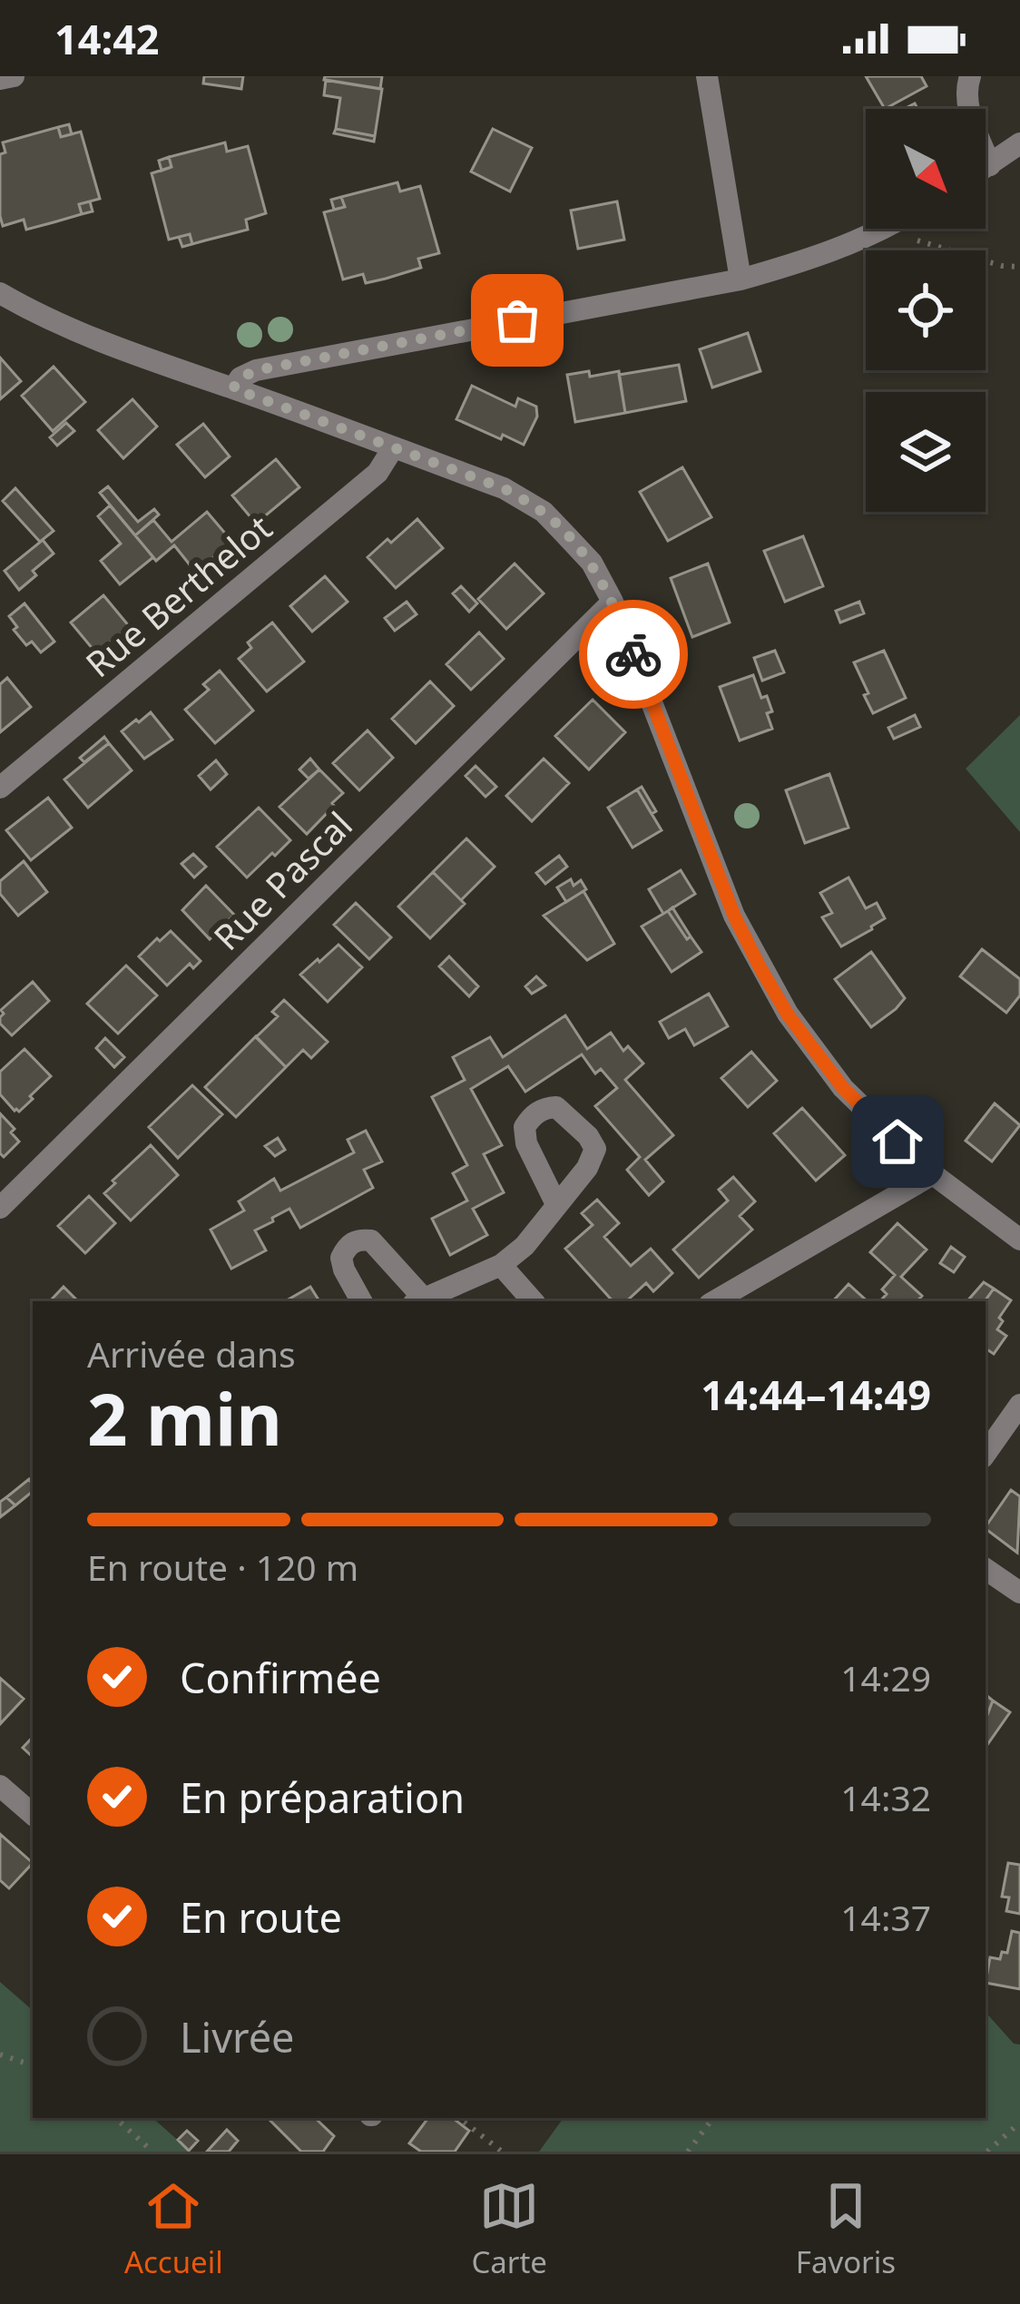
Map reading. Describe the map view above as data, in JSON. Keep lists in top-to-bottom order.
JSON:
{
  "streets": {
    "street": ["Rue Berthelot", "Rue Pascal"]
  },
  "north": "bottom right",
  "page": {
    "status": "14:42",
    "heading": ["2 min", "Arrivée dans", "14:44–14:49"],
    "bar": "En route · 120 m",
    "list": [
      ["Confirmée", "14:29"],
      ["En préparation", "14:32"],
      ["En route", "14:37"],
      "Livrée"
    ],
    "tabs": ["Accueil", "Carte", "Favoris"]
  }
}
